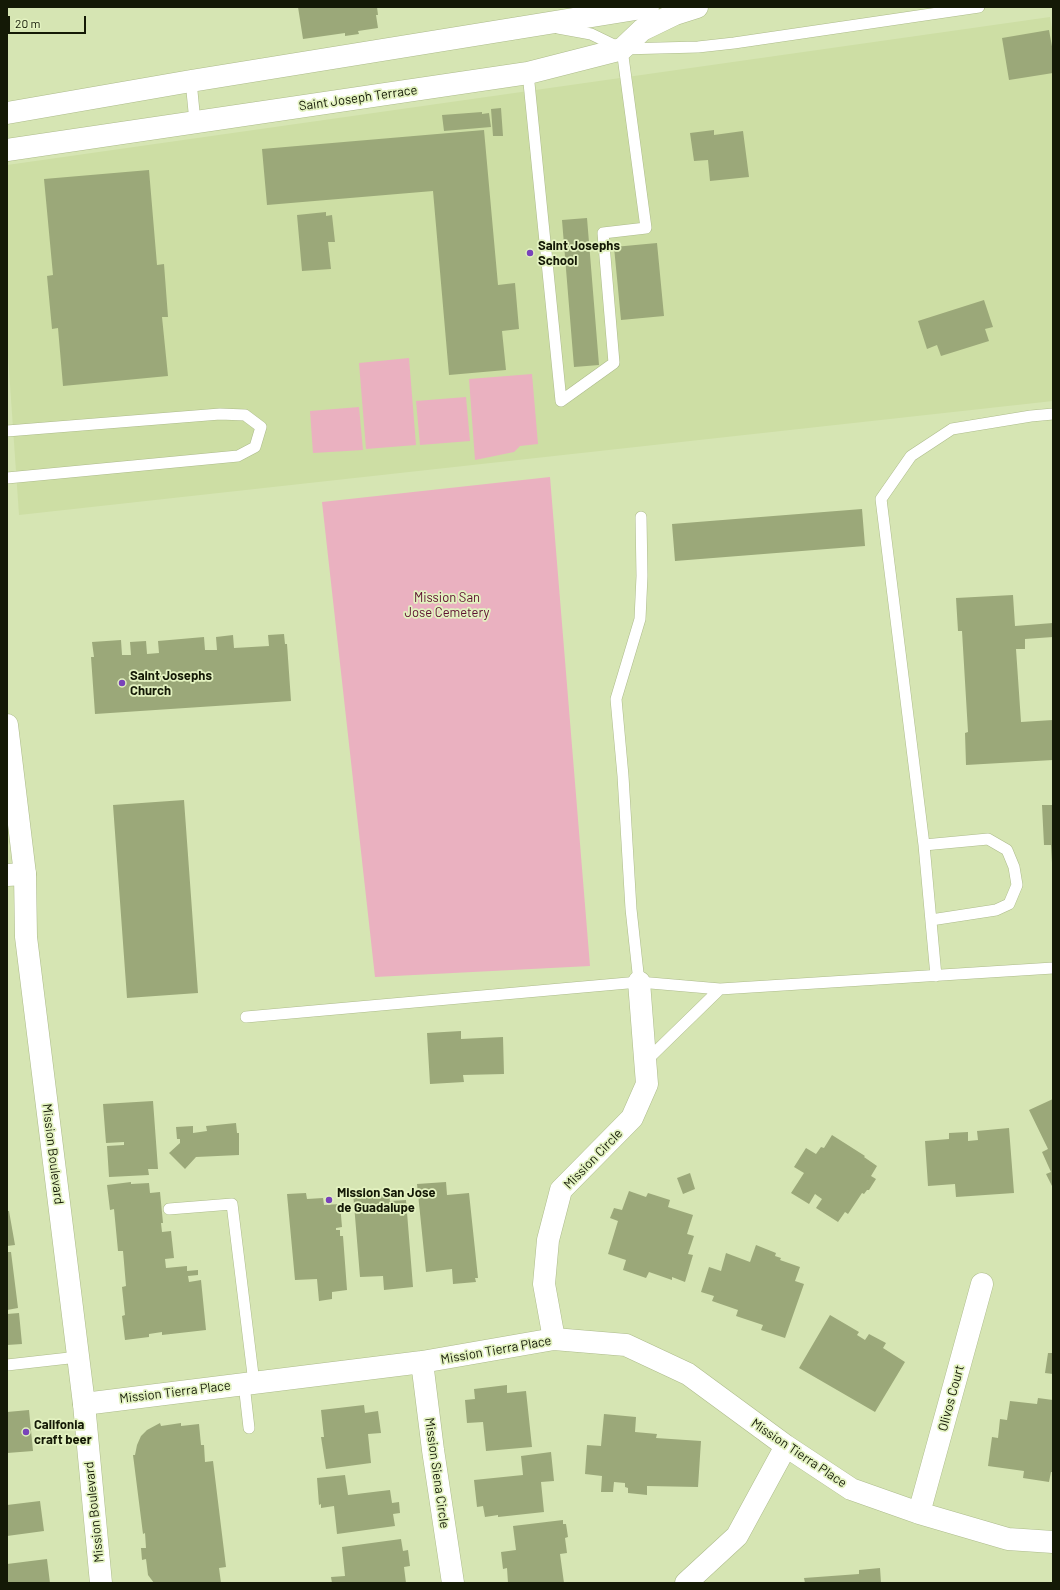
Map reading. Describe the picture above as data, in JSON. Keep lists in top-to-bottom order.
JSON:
{
  "streets": {
    "street": [
      "Saint Joseph Terrace",
      "Mission Boulevard",
      "Mission Circle",
      "Mission Tierra Place",
      "Olivos Court",
      "Mission Siena Circle"
    ]
  },
  "crossings": [
    ["Mission Boulevard", "Mission Tierra Place"],
    ["Mission Circle", "Mission Tierra Place"],
    ["Mission Tierra Place", "Olivos Court"],
    ["Mission Tierra Place", "Mission Siena Circle"]
  ],
  "parks": ["Mission San Jose Cemetery"],
  "places": [
    "Saint Josephs School",
    "Saint Josephs Church",
    "Mission San Jose de Guadalupe",
    "Califonia craft beer"
  ],
  "scale_bar": "20 m"
}
